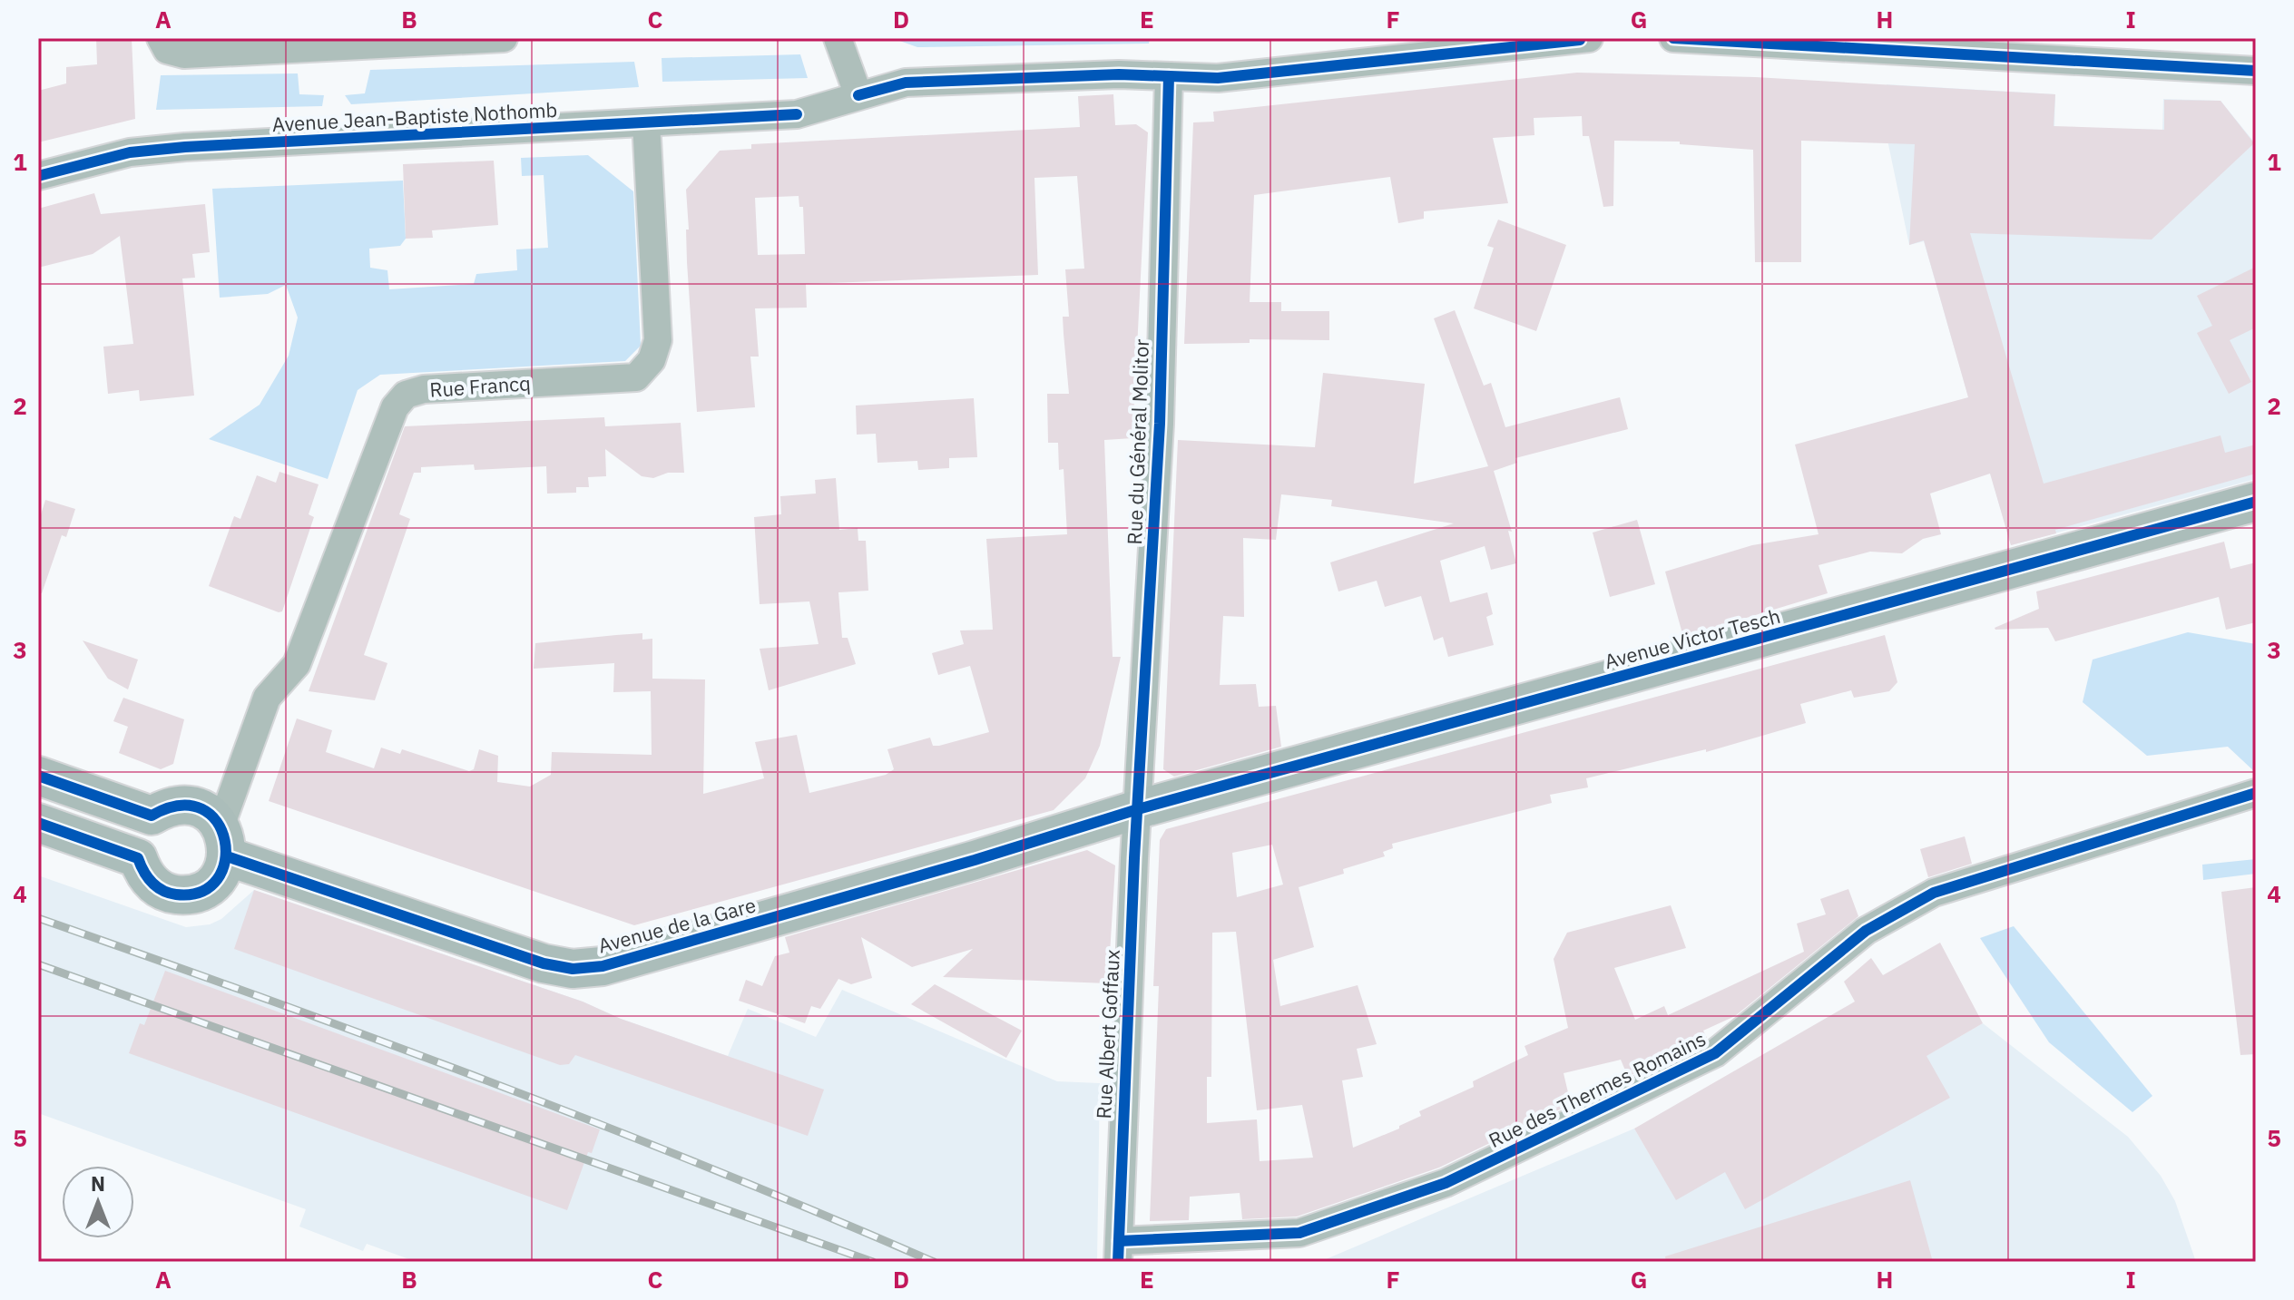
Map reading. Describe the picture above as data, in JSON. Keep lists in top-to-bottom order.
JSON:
{
  "streets": {
    "main road": ["Avenue Victor Tesch", "Avenue de la Gare"],
    "street": [
      "Avenue Jean-Baptiste Nothomb",
      "Rue Francq",
      "Rue du Général Molitor",
      "Rue Albert Goffaux",
      "Rue des Thermes Romains"
    ]
  },
  "crossings": [
    ["Avenue Jean-Baptiste Nothomb", "Rue Francq"],
    ["Avenue Jean-Baptiste Nothomb", "Rue du Général Molitor"],
    ["Rue Francq", "Avenue de la Gare"],
    ["Rue du Général Molitor", "Avenue Victor Tesch"],
    ["Rue du Général Molitor", "Avenue de la Gare"],
    ["Rue du Général Molitor", "Rue Albert Goffaux"],
    ["Avenue Victor Tesch", "Avenue de la Gare"],
    ["Avenue Victor Tesch", "Rue Albert Goffaux"],
    ["Avenue de la Gare", "Rue Albert Goffaux"],
    ["Rue Albert Goffaux", "Rue des Thermes Romains"]
  ],
  "north": "top",
  "grid": {
    "columns": [
      "A",
      "B",
      "C",
      "D",
      "E",
      "F",
      "G",
      "H",
      "I"
    ],
    "rows": [
      "1",
      "2",
      "3",
      "4",
      "5"
    ]
  }
}
